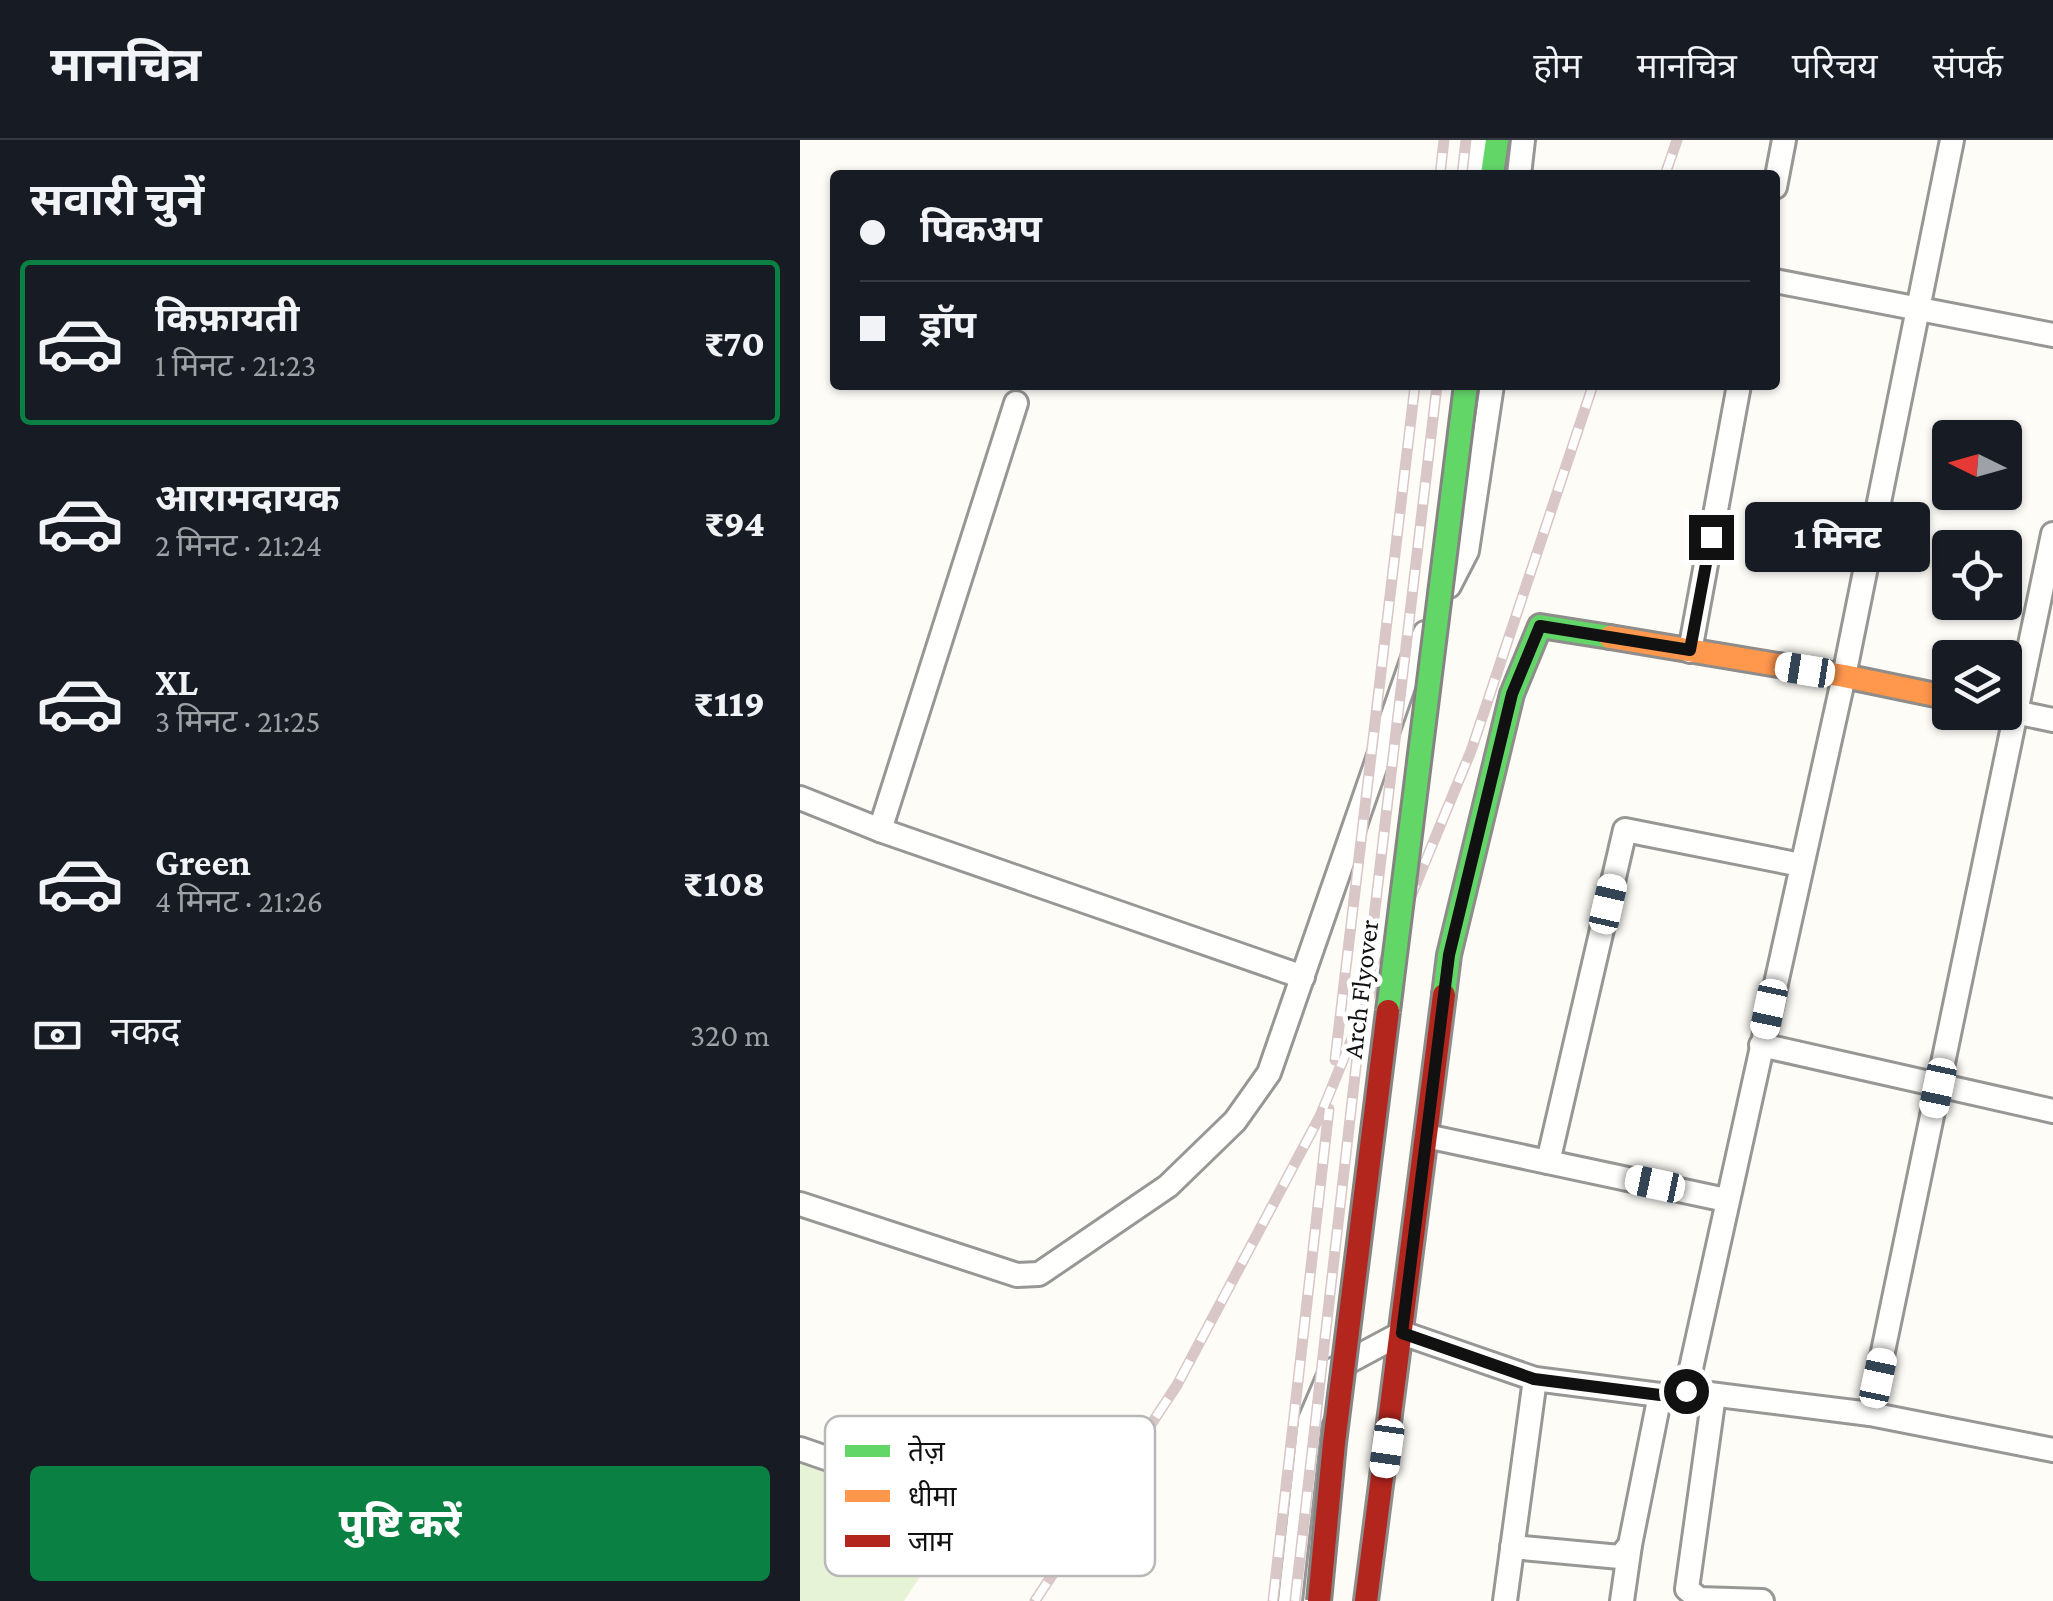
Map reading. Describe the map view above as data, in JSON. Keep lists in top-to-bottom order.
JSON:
{
  "streets": {
    "street": ["Arch Flyover"]
  },
  "legend": ["तेज़", "धीमा", "जाम"],
  "north": "left",
  "page": {
    "header": "मानचित्र",
    "nav": [
      "होम",
      "मानचित्र",
      "परिचय",
      "संपर्क"
    ],
    "heading": "सवारी चुनें",
    "banner": ["पिकअप", "ड्रॉप"],
    "list": [
      {
        "name": "किफ़ायती",
        "note": "1 मिनट · 21:23",
        "value": "₹70"
      },
      {
        "name": "आरामदायक",
        "note": "2 मिनट · 21:24",
        "value": "₹94"
      },
      {
        "name": "XL",
        "note": "3 मिनट · 21:25",
        "value": "₹119"
      },
      {
        "name": "Green",
        "note": "4 मिनट · 21:26",
        "value": "₹108"
      }
    ],
    "bubble": "1 मिनट",
    "pay": ["नकद", "320 m"],
    "buttons": "पुष्टि करें"
  }
}
